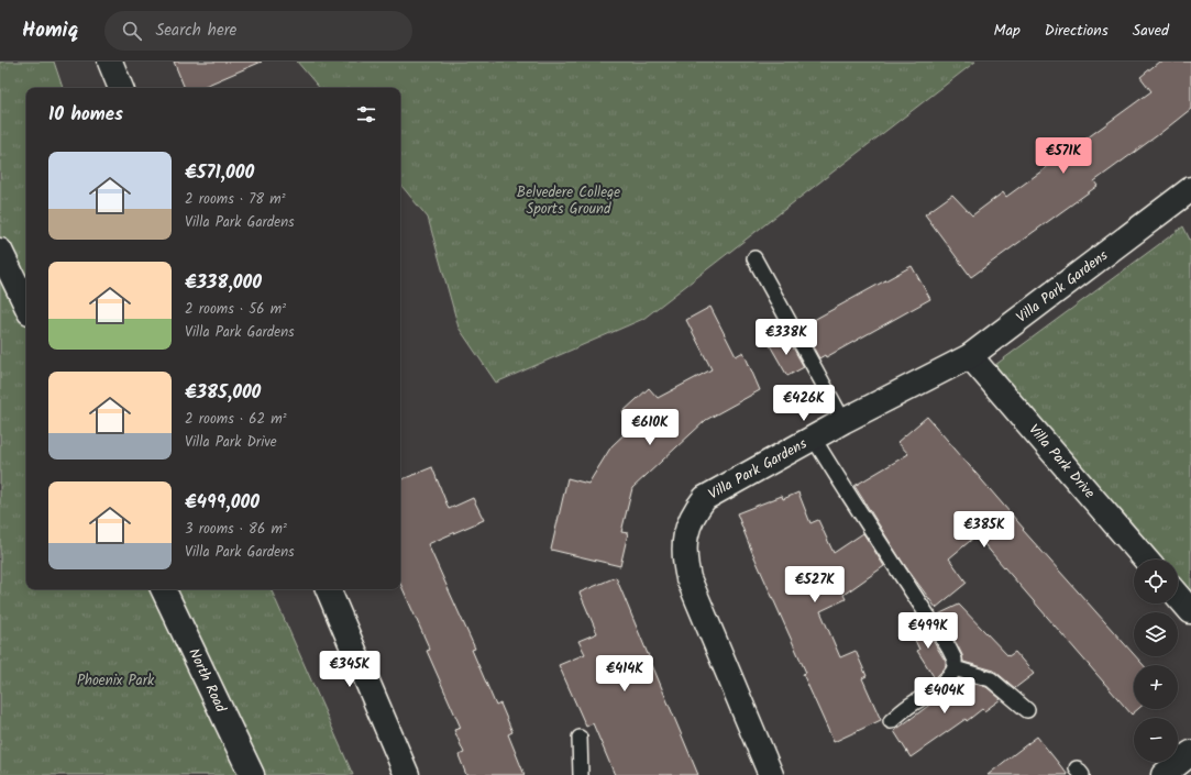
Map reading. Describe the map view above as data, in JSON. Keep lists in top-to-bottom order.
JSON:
{
  "streets": {
    "street": ["Villa Park Gardens", "Villa Park Drive", "North Road"]
  },
  "crossings": [
    ["Villa Park Gardens", "Villa Park Drive"]
  ],
  "parks": ["Belvedere College Sports Ground", "Phoenix Park"],
  "page": {
    "header": "Homiq",
    "search": "Search here",
    "nav": ["Map", "Directions", "Saved"],
    "heading": "10 homes",
    "price": [
      "€571K",
      "€338K",
      "€426K",
      "€610K",
      "€385K",
      "€527K",
      "€499K",
      "€345K",
      "€414K",
      "€404K"
    ],
    "list": [
      {
        "name": "€571,000",
        "note": "2 rooms · 78 m² · Villa Park Gardens"
      },
      {
        "name": "€338,000",
        "note": "2 rooms · 56 m² · Villa Park Gardens"
      },
      {
        "name": "€385,000",
        "note": "2 rooms · 62 m² · Villa Park Drive"
      },
      {
        "name": "€499,000",
        "note": "3 rooms · 86 m² · Villa Park Gardens"
      }
    ],
    "map_buttons": ["+", "−"]
  }
}
